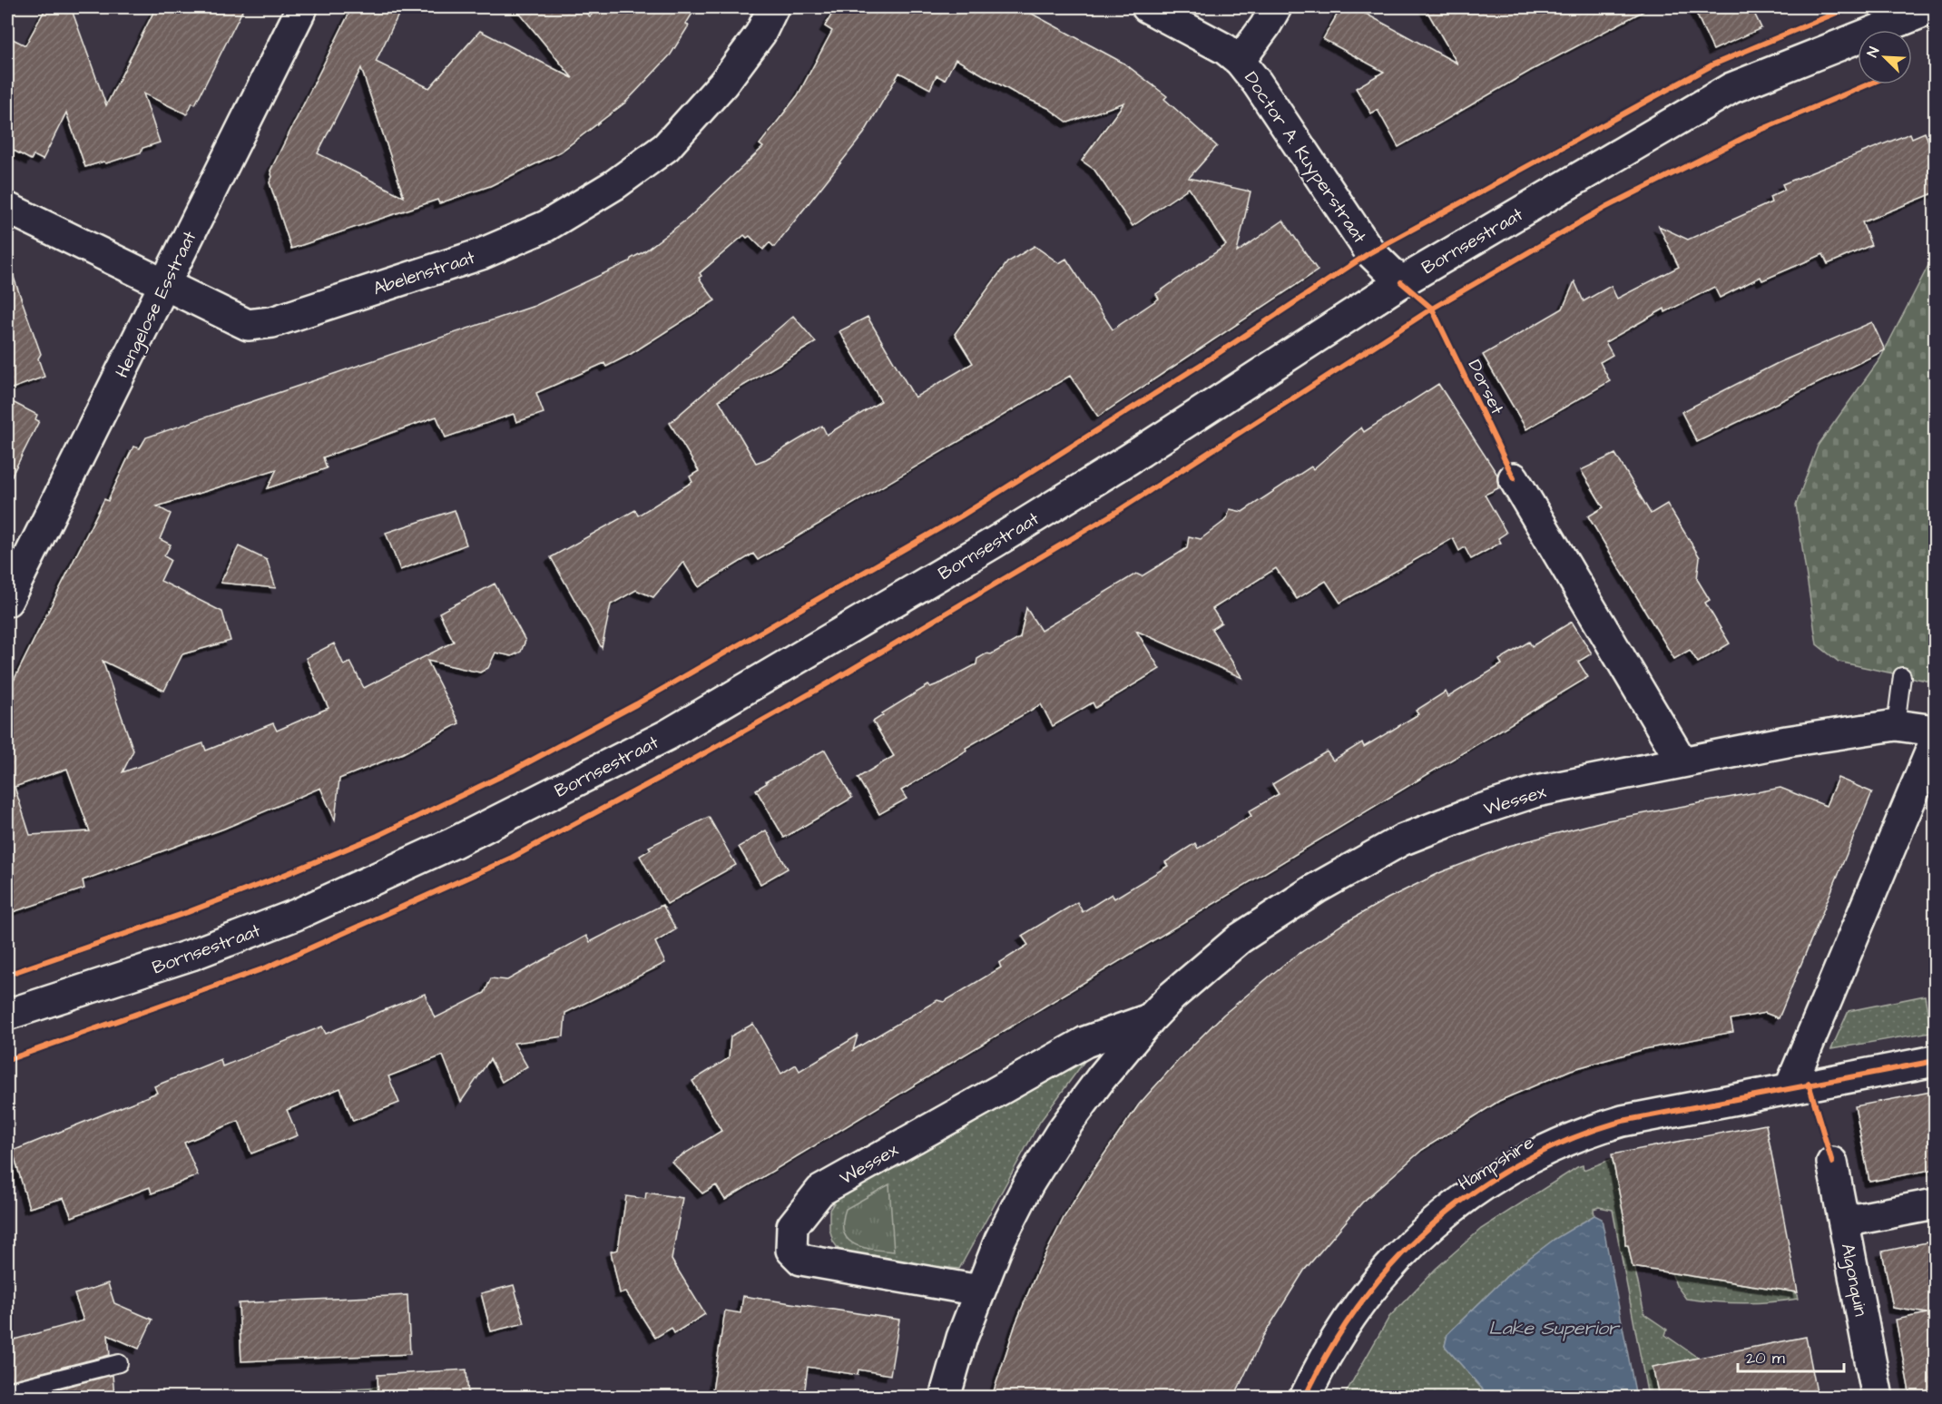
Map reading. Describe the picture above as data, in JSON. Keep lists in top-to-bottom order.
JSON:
{
  "streets": {
    "street": [
      "Doctor A. Kuyperstraat",
      "Bornsestraat",
      "Abelenstraat",
      "Hengelose Esstraat",
      "Wessex",
      "Hampshire",
      "Algonquin"
    ],
    "cycle path": ["Dorset"]
  },
  "crossings": [
    ["Doctor A. Kuyperstraat", "Bornsestraat"],
    ["Abelenstraat", "Hengelose Esstraat"]
  ],
  "water": ["Lake Superior"],
  "scale_bar": "20 m",
  "north": "top left"
}
